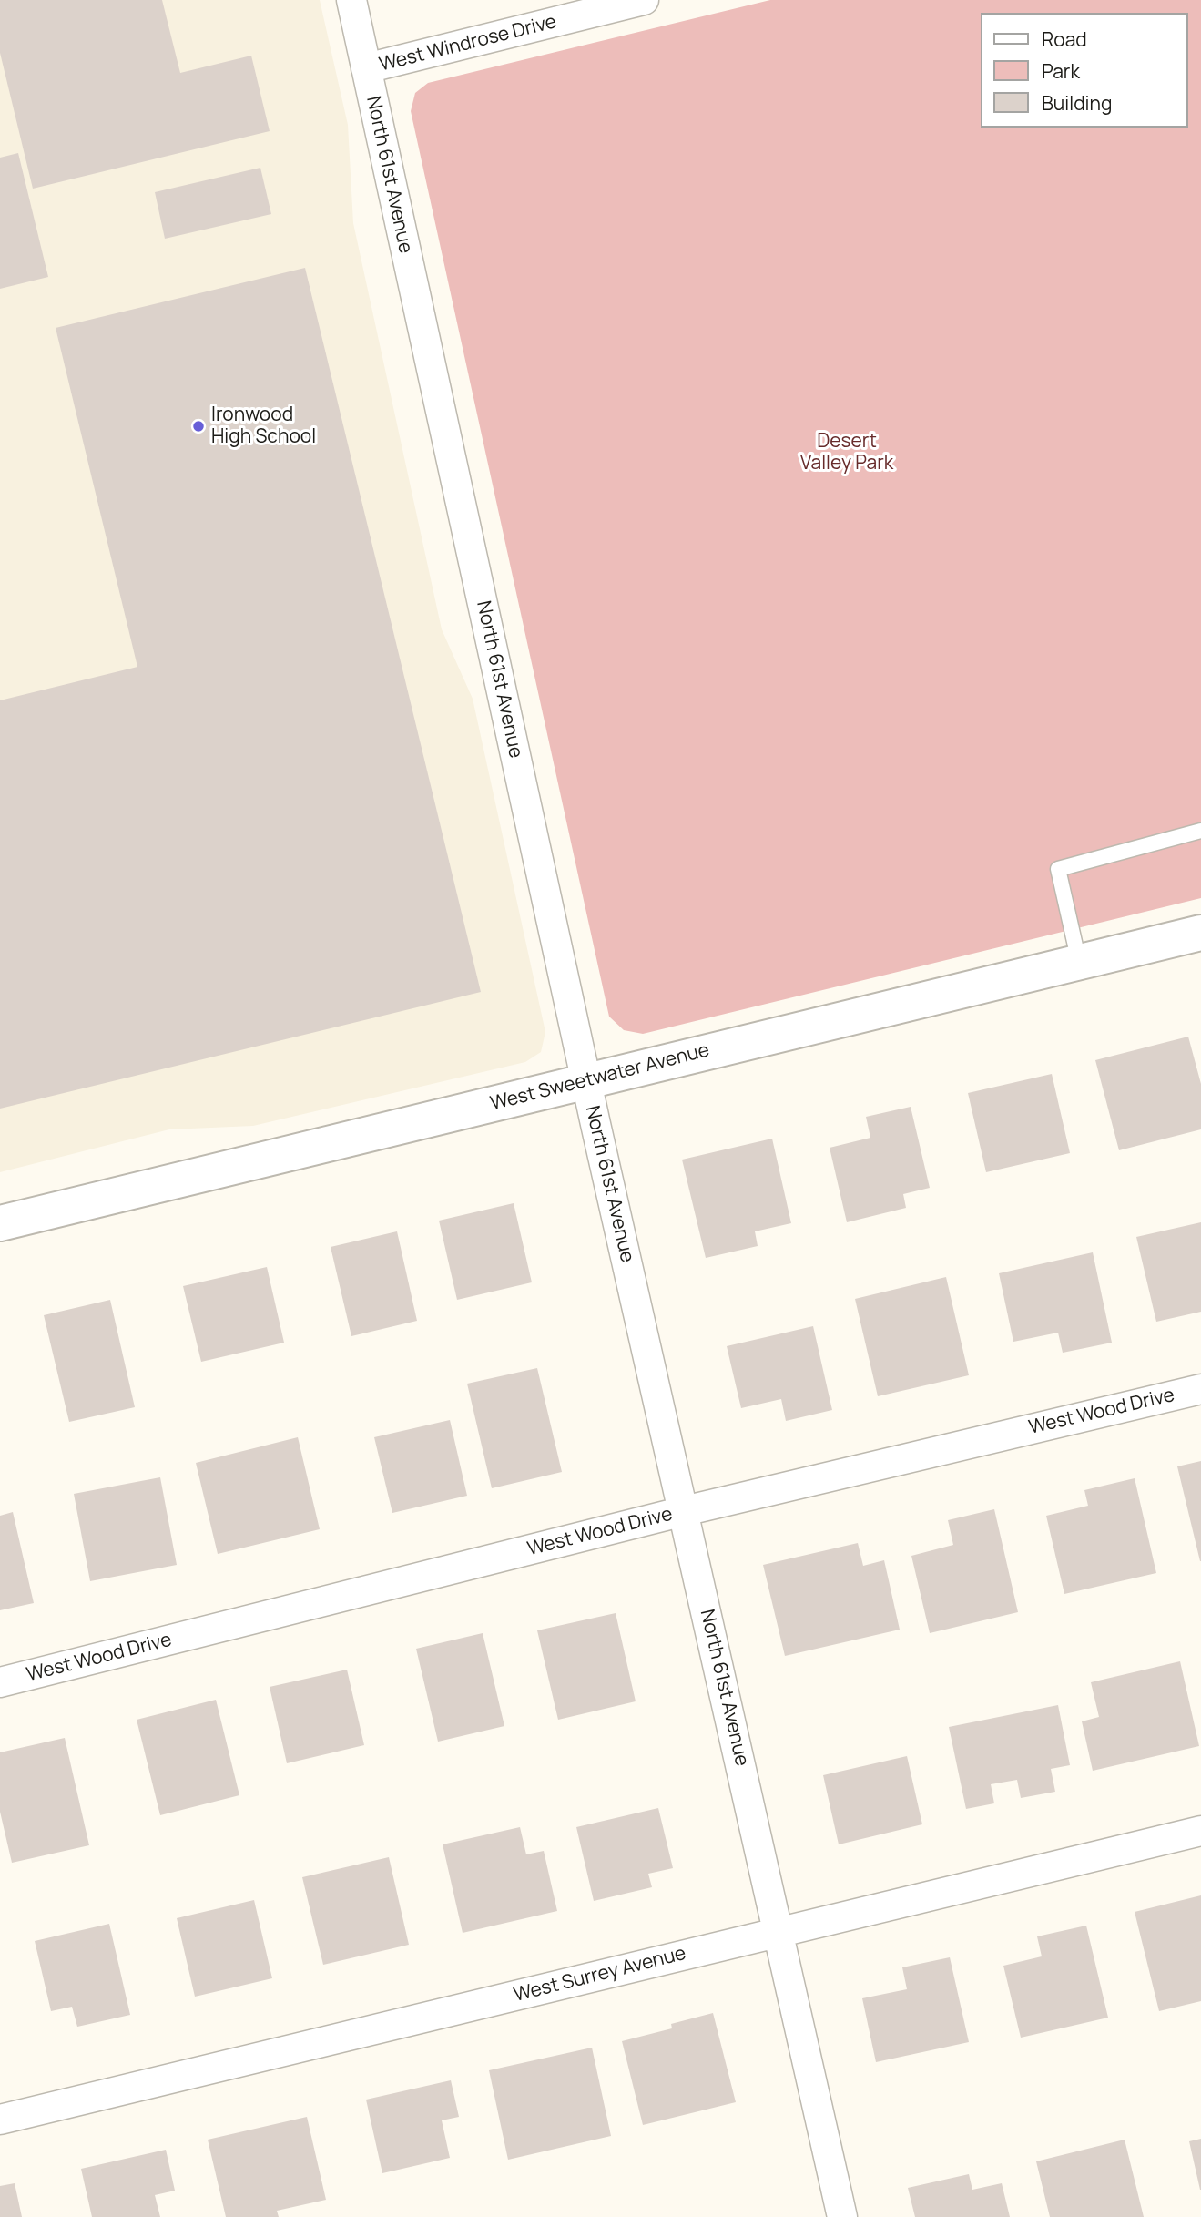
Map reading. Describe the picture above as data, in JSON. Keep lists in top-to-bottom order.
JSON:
{
  "streets": {
    "street": [
      "West Windrose Drive",
      "North 61st Avenue",
      "West Sweetwater Avenue",
      "West Wood Drive",
      "West Surrey Avenue"
    ]
  },
  "crossings": [
    ["West Windrose Drive", "North 61st Avenue"],
    ["North 61st Avenue", "West Sweetwater Avenue"],
    ["North 61st Avenue", "West Wood Drive"],
    ["North 61st Avenue", "West Surrey Avenue"]
  ],
  "parks": ["Desert Valley Park"],
  "places": ["Ironwood High School"],
  "legend": ["Road", "Park", "Building"]
}
